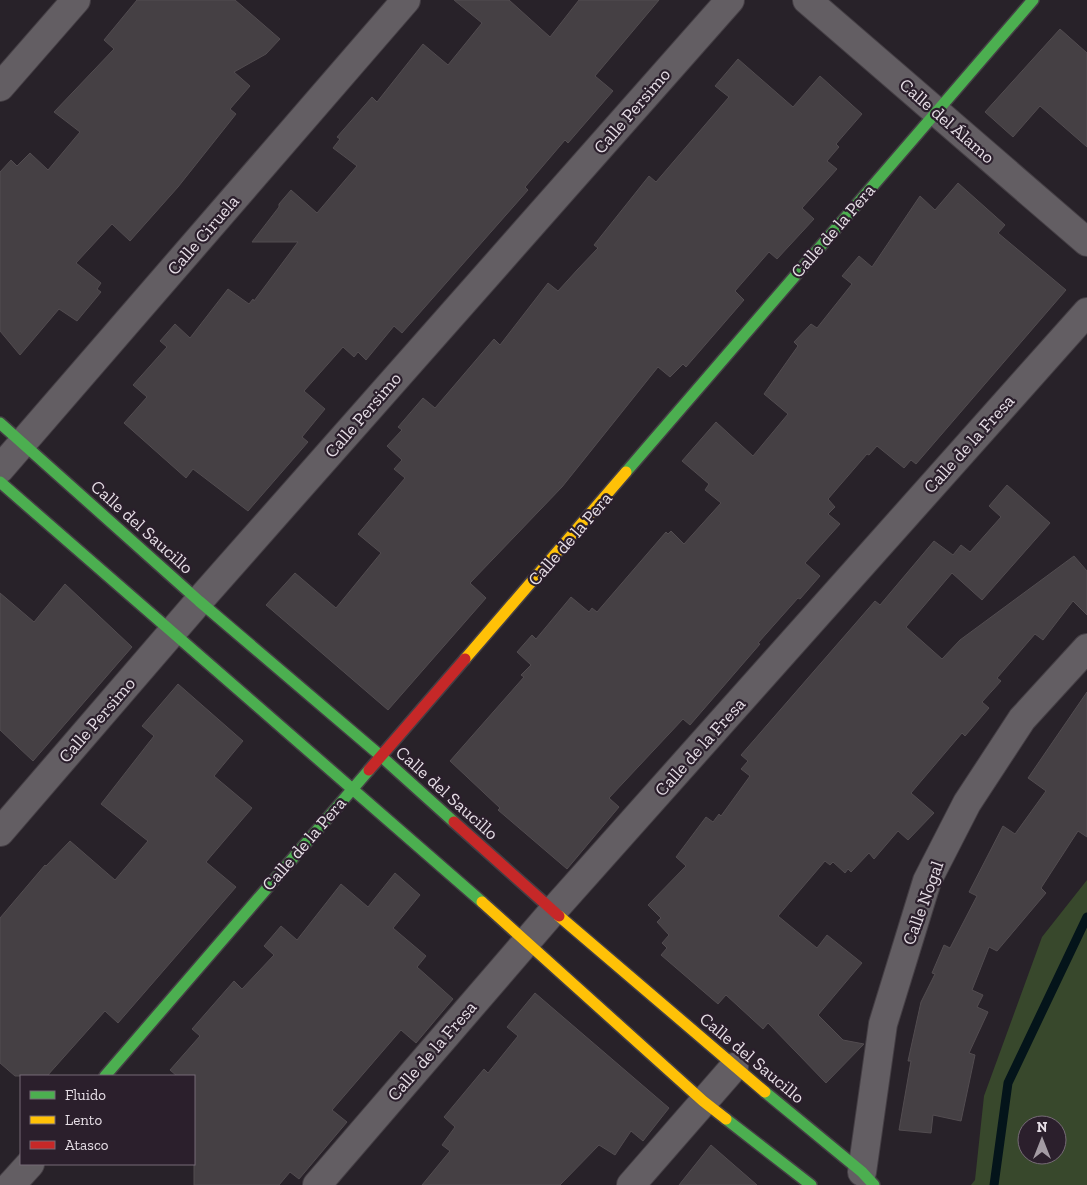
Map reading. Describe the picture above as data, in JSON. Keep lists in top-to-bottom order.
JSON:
{
  "streets": {
    "street": [
      "Calle Persimo",
      "Calle del Álamo",
      "Calle de la Pera",
      "Calle Ciruela",
      "Calle de la Fresa",
      "Calle del Saucillo",
      "Calle Nogal"
    ]
  },
  "crossings": [
    ["Calle Persimo", "Calle del Saucillo"],
    ["Calle del Álamo", "Calle de la Pera"],
    ["Calle de la Pera", "Calle del Saucillo"],
    ["Calle Ciruela", "Calle del Saucillo"],
    ["Calle de la Fresa", "Calle del Saucillo"],
    ["Calle del Saucillo", "Calle Nogal"]
  ],
  "legend": ["Fluido", "Lento", "Atasco"],
  "north": "top"
}
